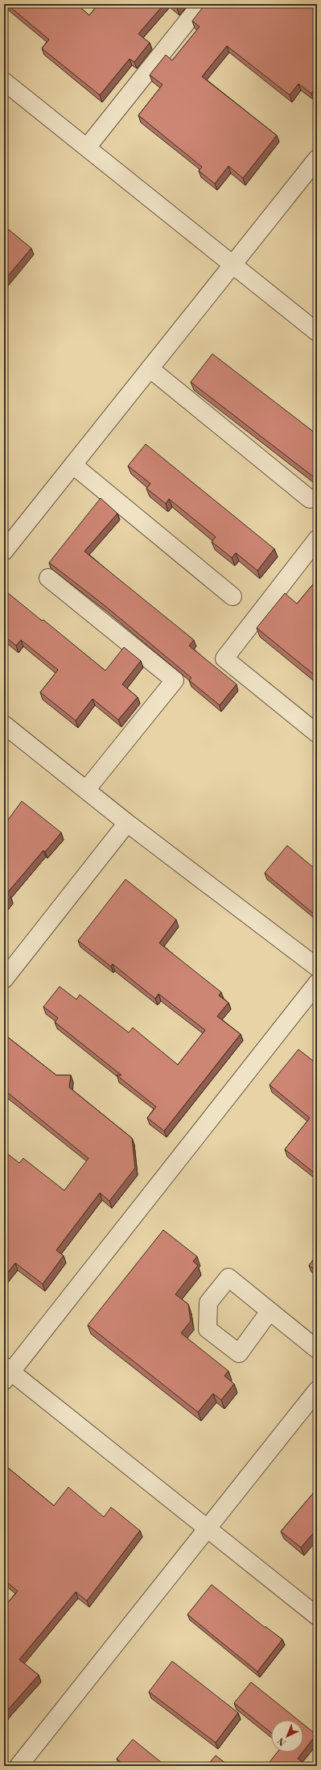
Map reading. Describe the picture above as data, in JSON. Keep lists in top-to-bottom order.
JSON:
{
  "north": "bottom left"
}
